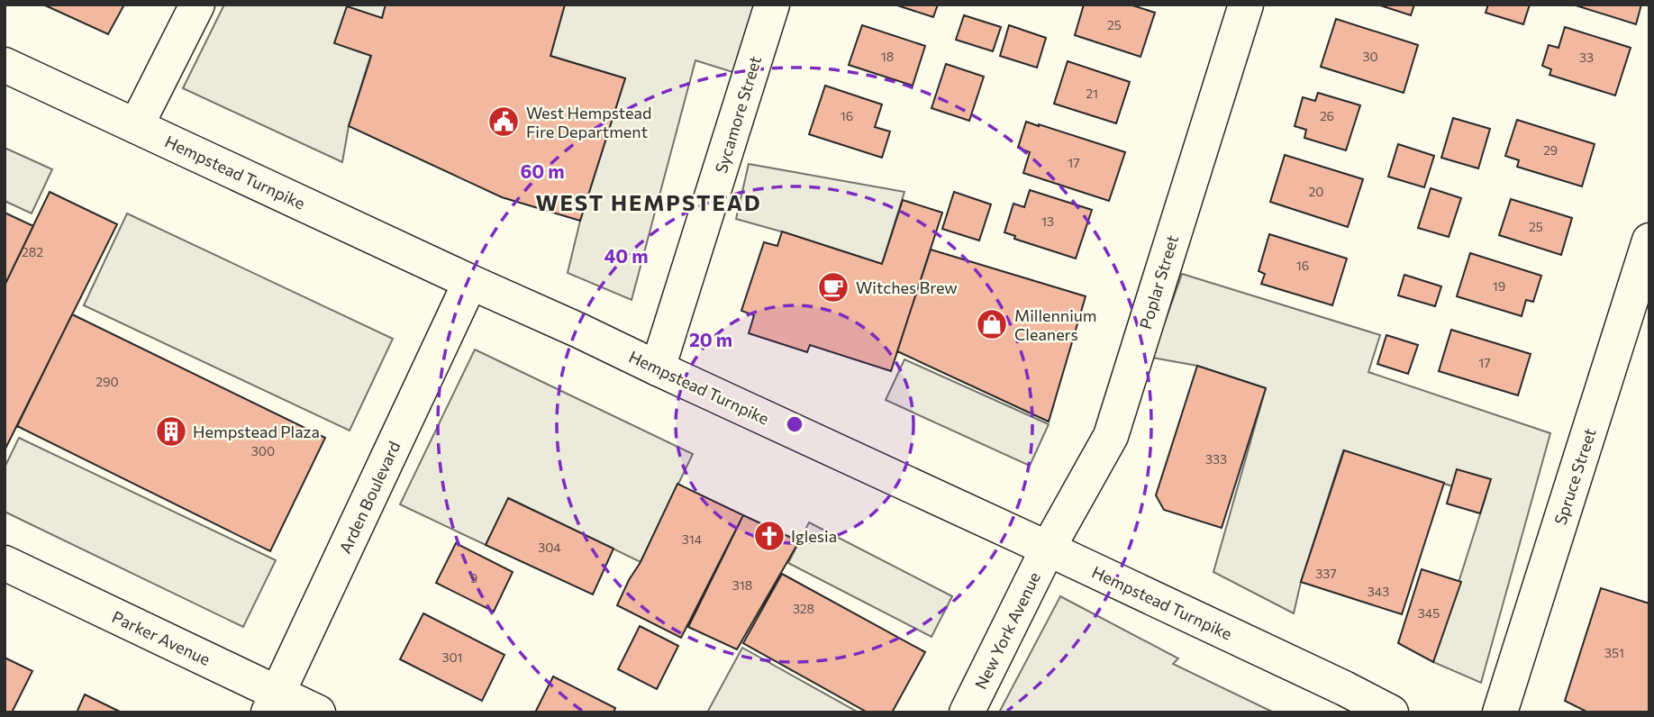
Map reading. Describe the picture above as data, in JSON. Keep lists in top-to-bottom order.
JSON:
{
  "streets": {
    "street": [
      "Sycamore Street",
      "Hempstead Turnpike",
      "Poplar Street",
      "Spruce Street",
      "Arden Boulevard",
      "New York Avenue",
      "Parker Avenue"
    ]
  },
  "crossings": [
    ["Sycamore Street", "Hempstead Turnpike"],
    ["Hempstead Turnpike", "Poplar Street"],
    ["Hempstead Turnpike", "Arden Boulevard"],
    ["Hempstead Turnpike", "New York Avenue"],
    ["Poplar Street", "New York Avenue"],
    ["Arden Boulevard", "Parker Avenue"]
  ],
  "districts": ["WEST HEMPSTEAD"],
  "places": {
    "public building": ["West Hempstead Fire Department"],
    "cafe": ["Witches Brew"],
    "shop": ["Millennium Cleaners"],
    "building": ["Hempstead Plaza"],
    "church": ["Iglesia"]
  },
  "house_numbers": [
    "25",
    "18",
    "30",
    "33",
    "21",
    "16",
    "26",
    "29",
    "17",
    "20",
    "13",
    "25",
    "282",
    "16",
    "19",
    "17",
    "290",
    "300",
    "333",
    "314",
    "304",
    "337",
    "9",
    "318",
    "343",
    "328",
    "345",
    "351",
    "301"
  ],
  "rings": ["60 m", "40 m", "20 m"]
}
